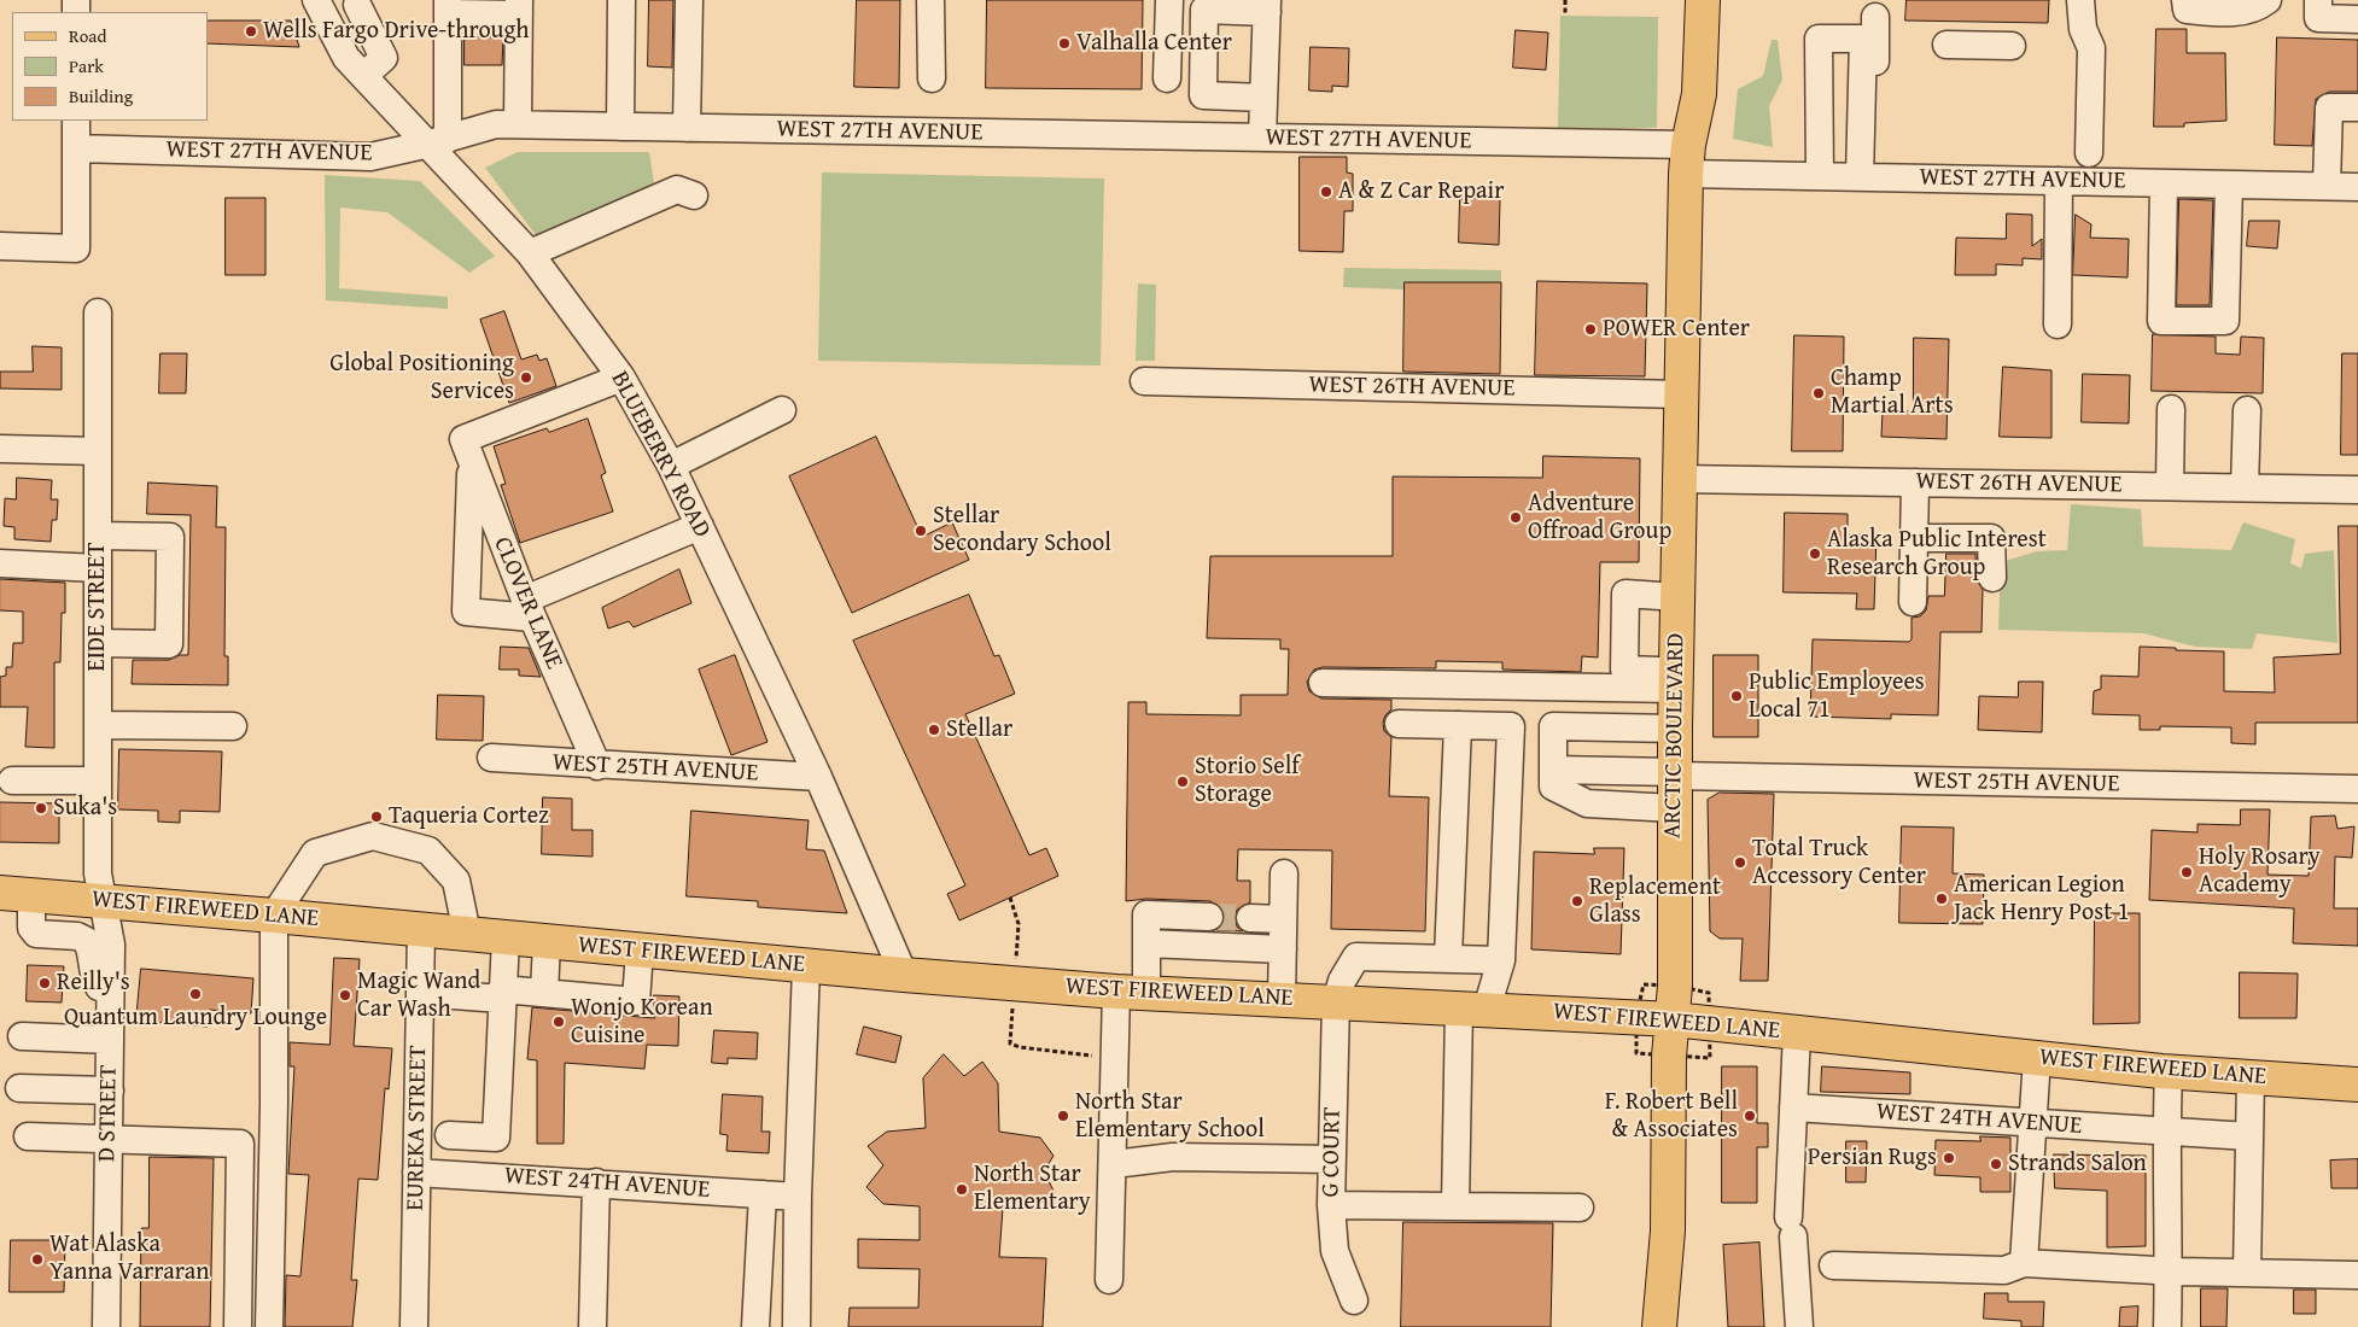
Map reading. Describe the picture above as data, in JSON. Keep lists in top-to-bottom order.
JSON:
{
  "streets": {
    "main road": ["ARCTIC BOULEVARD", "WEST FIREWEED LANE"],
    "street": [
      "WEST 27TH AVENUE",
      "WEST 26TH AVENUE",
      "BLUEBERRY ROAD",
      "CLOVER LANE",
      "EIDE STREET",
      "WEST 25TH AVENUE",
      "D STREET",
      "WEST 24TH AVENUE",
      "EUREKA STREET",
      "G COURT"
    ]
  },
  "crossings": [
    ["WEST 27TH AVENUE", "BLUEBERRY ROAD"],
    ["WEST 27TH AVENUE", "ARCTIC BOULEVARD"],
    ["WEST 26TH AVENUE", "ARCTIC BOULEVARD"],
    ["BLUEBERRY ROAD", "CLOVER LANE"],
    ["BLUEBERRY ROAD", "WEST 25TH AVENUE"],
    ["BLUEBERRY ROAD", "WEST FIREWEED LANE"],
    ["CLOVER LANE", "WEST 25TH AVENUE"],
    ["EIDE STREET", "WEST FIREWEED LANE"],
    ["EIDE STREET", "D STREET"],
    ["ARCTIC BOULEVARD", "WEST 25TH AVENUE"],
    ["ARCTIC BOULEVARD", "WEST FIREWEED LANE"],
    ["WEST FIREWEED LANE", "D STREET"],
    ["WEST FIREWEED LANE", "EUREKA STREET"],
    ["WEST FIREWEED LANE", "G COURT"],
    ["WEST 24TH AVENUE", "EUREKA STREET"]
  ],
  "places": [
    "Wells Fargo Drive-through",
    "Valhalla Center",
    "A & Z Car Repair",
    "POWER Center",
    "Global Positioning Services",
    "Champ Martial Arts",
    "Adventure Offroad Group",
    "Stellar Secondary School",
    "Alaska Public Interest Research Group",
    "Public Employees Local 71",
    "Stellar",
    "Storio Self Storage",
    "Suka's",
    "Taqueria Cortez",
    "Total Truck Accessory Center",
    "Holy Rosary Academy",
    "American Legion Jack Henry Post 1",
    "Replacement Glass",
    "Reilly's",
    "Quantum Laundry Lounge",
    "Magic Wand Car Wash",
    "Wonjo Korean Cuisine",
    "North Star Elementary School",
    "F. Robert Bell & Associates",
    "Persian Rugs",
    "Strands Salon",
    "North Star Elementary",
    "Wat Alaska Yanna Varraran"
  ],
  "legend": ["Road", "Park", "Building"]
}
